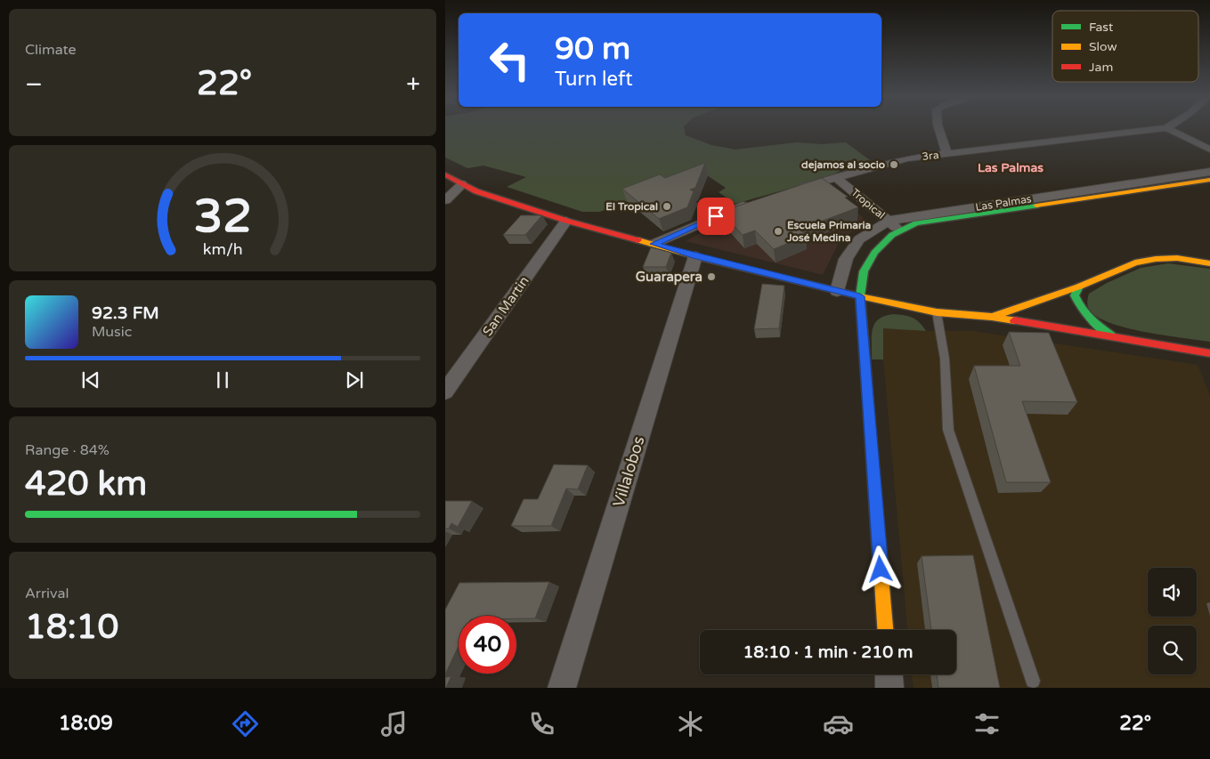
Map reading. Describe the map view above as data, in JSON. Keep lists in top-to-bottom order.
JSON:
{
  "streets": {
    "main road": ["Las Palmas"],
    "street": [
      "3ra",
      "Tropical",
      "San Martin",
      "Villalobos"
    ]
  },
  "crossings": [
    ["3ra", "Tropical"],
    ["Las Palmas", "Tropical"]
  ],
  "districts": ["Las Palmas"],
  "places": [
    "dejamos al socio",
    "El Tropical",
    "Escuela Primaria José Medina",
    "Guarapera"
  ],
  "legend": ["Fast", "Slow", "Jam"],
  "page": {
    "tile": [
      "Climate",
      ["Range · 84%", "420 km"],
      ["Arrival", "18:10"]
    ],
    "turn": ["90 m", "Turn left"],
    "heat": ["−", "22°", "+"],
    "song": ["92.3 FM", "Music"],
    "limit": "40",
    "trip": "18:10 · 1 min · 210 m",
    "tabs": ["18:09", "22°"],
    "gauge": ["32", "km/h"]
  }
}
